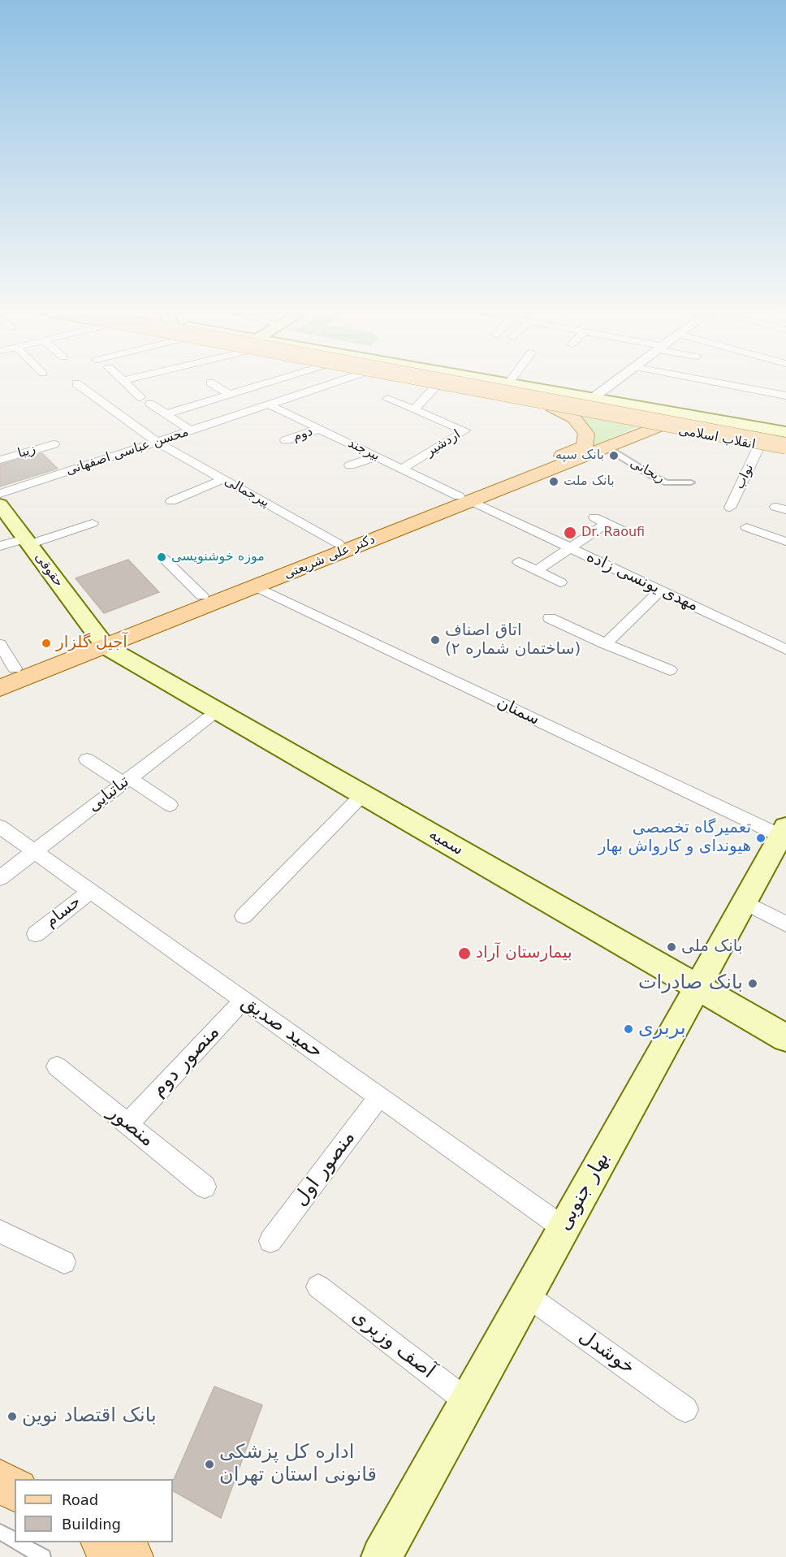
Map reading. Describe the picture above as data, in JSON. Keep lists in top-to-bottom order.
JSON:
{
  "streets": {
    "main road": [
      "انقلاب اسلامی",
      "دکتر علی شریعتی",
      "حقوقی",
      "سمیه",
      "بهار جنوبی"
    ],
    "street": [
      "دوم",
      "اردشیر",
      "بیرجند",
      "زیبا",
      "محسن عباسی اصفهانی",
      "نواب",
      "پیرجمالی",
      "مهدی یونسی زاده",
      "سمنان",
      "تباتبایی",
      "حسام",
      "حمید صدیق",
      "منصور دوم",
      "منصور",
      "منصور اول",
      "آصف وزیری",
      "خوشدل"
    ],
    "lane": ["ریحانی"]
  },
  "crossings": [
    ["دوم", "بیرجند"],
    ["انقلاب اسلامی", "نواب"],
    ["انقلاب اسلامی", "دکتر علی شریعتی"],
    ["اردشیر", "بیرجند"],
    ["بیرجند", "محسن عباسی اصفهانی"],
    ["بیرجند", "دکتر علی شریعتی"],
    ["بیرجند", "مهدی یونسی زاده"],
    ["محسن عباسی اصفهانی", "پیرجمالی"],
    ["محسن عباسی اصفهانی", "حقوقی"],
    ["ریحانی", "دکتر علی شریعتی"],
    ["پیرجمالی", "دکتر علی شریعتی"],
    ["دکتر علی شریعتی", "حقوقی"],
    ["دکتر علی شریعتی", "مهدی یونسی زاده"],
    ["دکتر علی شریعتی", "سمنان"],
    ["دکتر علی شریعتی", "سمیه"],
    ["حقوقی", "سمیه"],
    ["سمنان", "بهار جنوبی"],
    ["تباتبایی", "سمیه"],
    ["تباتبایی", "حمید صدیق"],
    ["سمیه", "بهار جنوبی"],
    ["حسام", "حمید صدیق"],
    ["حمید صدیق", "منصور دوم"],
    ["حمید صدیق", "منصور اول"],
    ["حمید صدیق", "بهار جنوبی"],
    ["منصور دوم", "منصور"],
    ["بهار جنوبی", "آصف وزیری"],
    ["بهار جنوبی", "خوشدل"]
  ],
  "places": [
    "بانک سپه",
    "بانک ملت",
    "Dr. Raoufi",
    "موزه خوشنویسی",
    "اتاق اصناف (ساختمان شماره ۲)",
    "آجیل گلزار",
    "تعمیرگاه تخصصی هیوندای و کارواش بهار",
    "بانک ملی",
    "بیمارستان آراد",
    "بانک صادرات",
    "بربری",
    "بانک اقتصاد نوین",
    "اداره کل پزشکی قانونی استان تهران"
  ],
  "legend": ["Road", "Building"]
}
